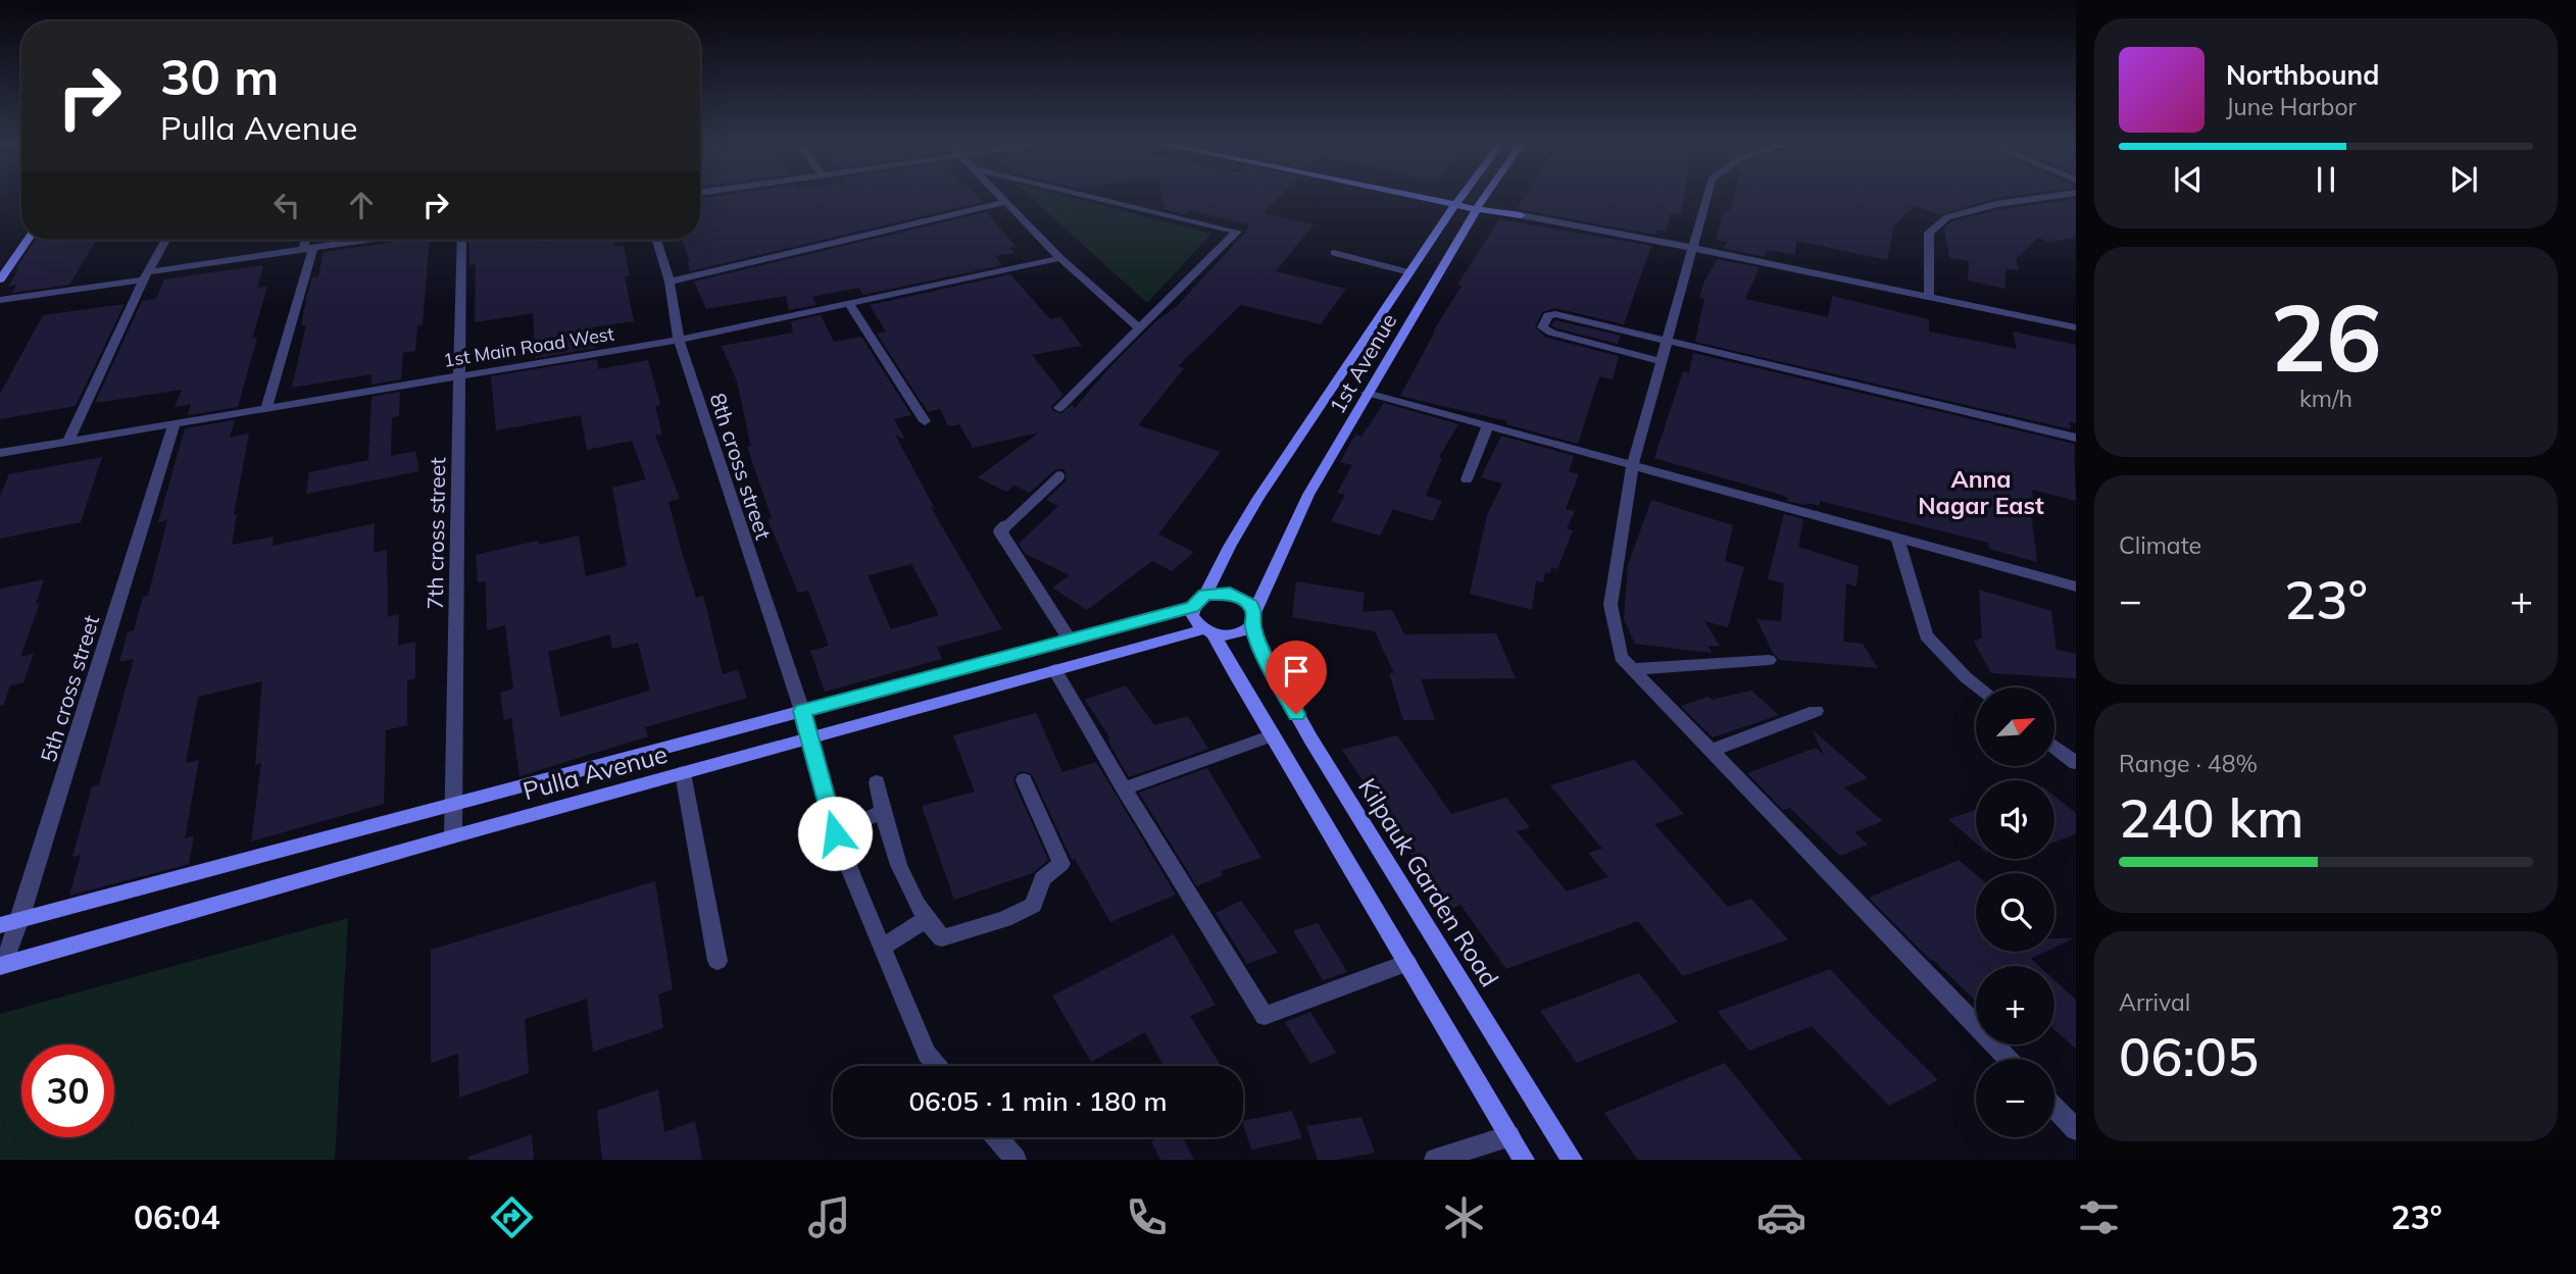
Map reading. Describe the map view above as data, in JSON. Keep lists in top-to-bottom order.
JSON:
{
  "streets": {
    "main road": ["1st Avenue", "Pulla Avenue", "Kilpauk Garden Road"],
    "street": [
      "1st Main Road West",
      "8th cross street",
      "7th cross street",
      "5th cross street"
    ]
  },
  "crossings": [
    ["1st Main Road West", "8th cross street"],
    ["1st Main Road West", "7th cross street"],
    ["1st Main Road West", "5th cross street"],
    ["1st Avenue", "Pulla Avenue"],
    ["1st Avenue", "Kilpauk Garden Road"],
    ["8th cross street", "Pulla Avenue"],
    ["7th cross street", "Pulla Avenue"],
    ["5th cross street", "Pulla Avenue"],
    ["Pulla Avenue", "Kilpauk Garden Road"]
  ],
  "districts": ["Anna Nagar East"],
  "north": "top right",
  "page": {
    "turn": ["30 m", "Pulla Avenue"],
    "song": ["Northbound", "June Harbor"],
    "tile": [
      ["26", "km/h"],
      "Climate",
      ["Range · 48%", "240 km"],
      ["Arrival", "06:05"]
    ],
    "heat": ["−", "23°", "+"],
    "map_buttons": ["+", "−"],
    "limit": "30",
    "trip": "06:05 · 1 min · 180 m",
    "tabs": ["06:04", "23°"]
  }
}
